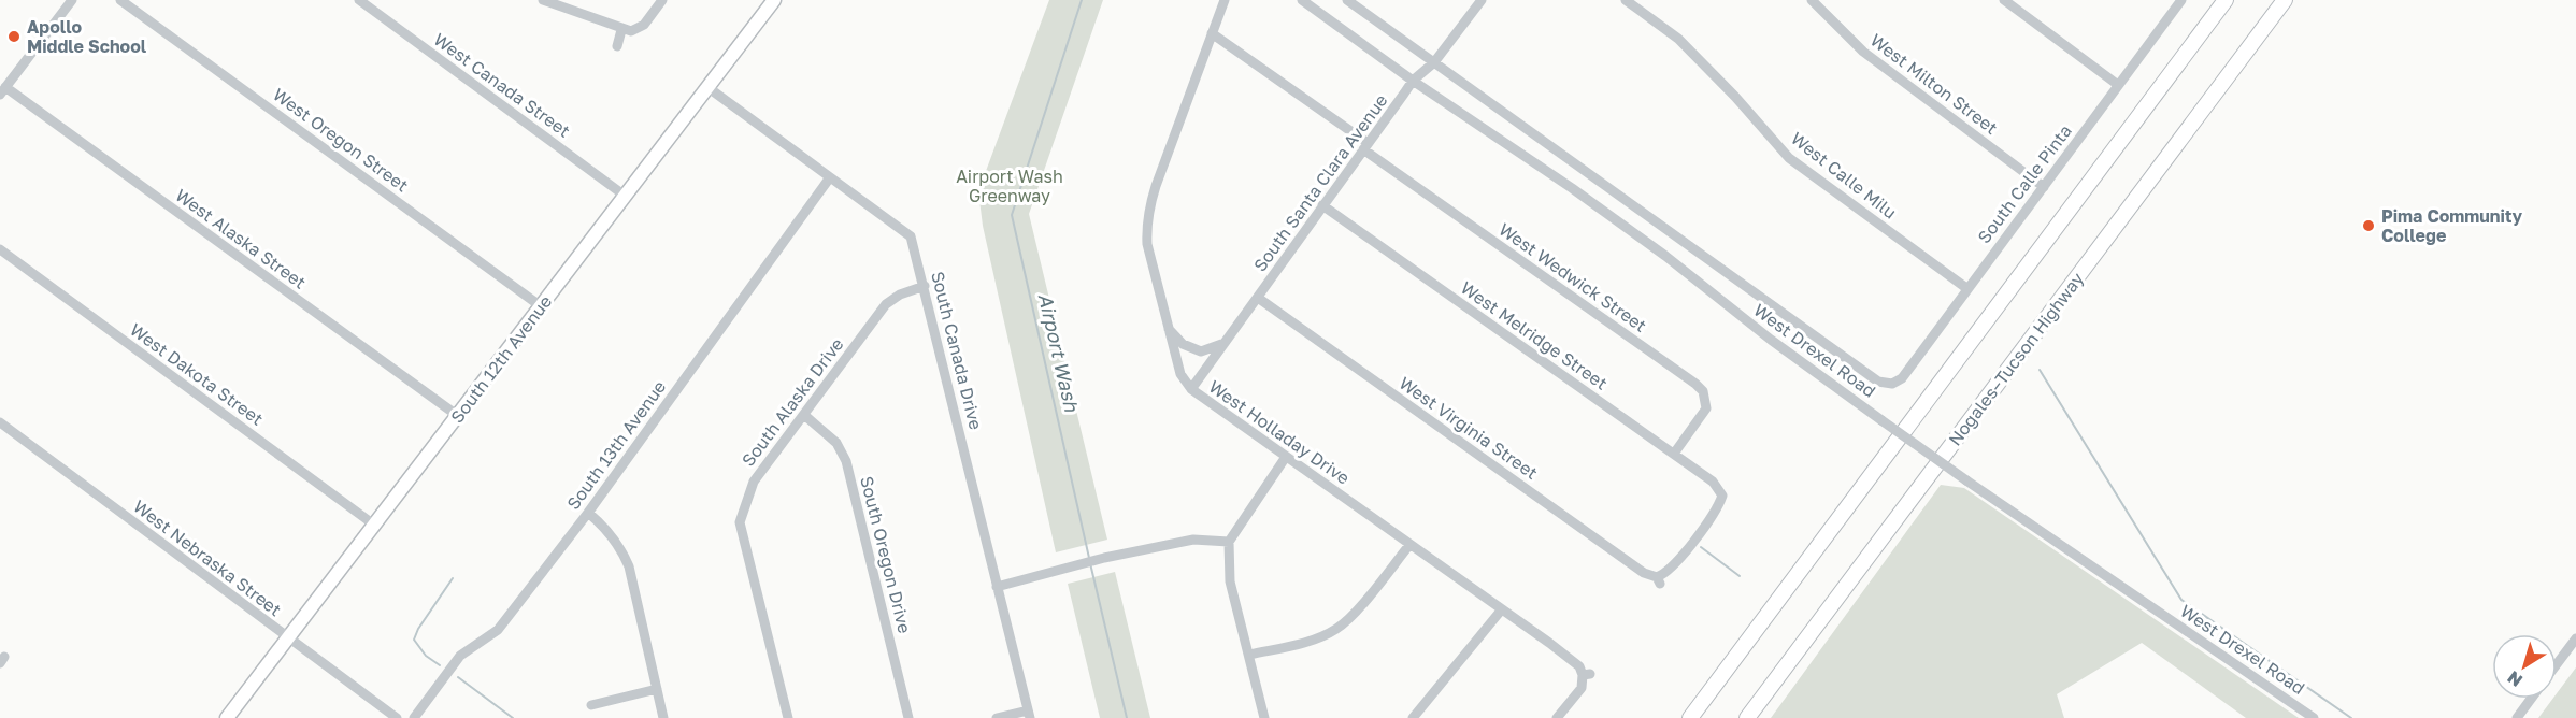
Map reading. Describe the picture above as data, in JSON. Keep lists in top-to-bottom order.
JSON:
{
  "streets": {
    "highway": ["Nogales–Tucson Highway"],
    "main road": ["South 12th Avenue"],
    "street": [
      "West Milton Street",
      "West Canada Street",
      "West Oregon Street",
      "West Calle Milu",
      "South Santa Clara Avenue",
      "South Calle Pinta",
      "West Alaska Street",
      "West Wedwick Street",
      "West Melridge Street",
      "South Canada Drive",
      "West Drexel Road",
      "West Dakota Street",
      "South Alaska Drive",
      "West Virginia Street",
      "West Holladay Drive",
      "South 13th Avenue",
      "South Oregon Drive",
      "West Nebraska Street"
    ]
  },
  "crossings": [
    ["West Milton Street", "South Calle Pinta"],
    ["West Canada Street", "South 12th Avenue"],
    ["West Oregon Street", "South 12th Avenue"],
    ["West Calle Milu", "South Calle Pinta"],
    ["South Santa Clara Avenue", "West Wedwick Street"],
    ["South Santa Clara Avenue", "West Melridge Street"],
    ["South Santa Clara Avenue", "West Drexel Road"],
    ["South Santa Clara Avenue", "West Virginia Street"],
    ["South Santa Clara Avenue", "West Holladay Drive"],
    ["South Calle Pinta", "West Drexel Road"],
    ["West Alaska Street", "South 12th Avenue"],
    ["West Wedwick Street", "West Holladay Drive"],
    ["West Melridge Street", "West Virginia Street"],
    ["South Canada Drive", "South 12th Avenue"],
    ["South Canada Drive", "South Alaska Drive"],
    ["South Canada Drive", "South 13th Avenue"],
    ["South 12th Avenue", "West Dakota Street"],
    ["South 12th Avenue", "West Nebraska Street"],
    ["South Alaska Drive", "South Oregon Drive"]
  ],
  "water": ["Airport Wash"],
  "parks": ["Airport Wash Greenway"],
  "places": ["Apollo Middle School", "Pima Community College"],
  "north": "bottom left"
}
